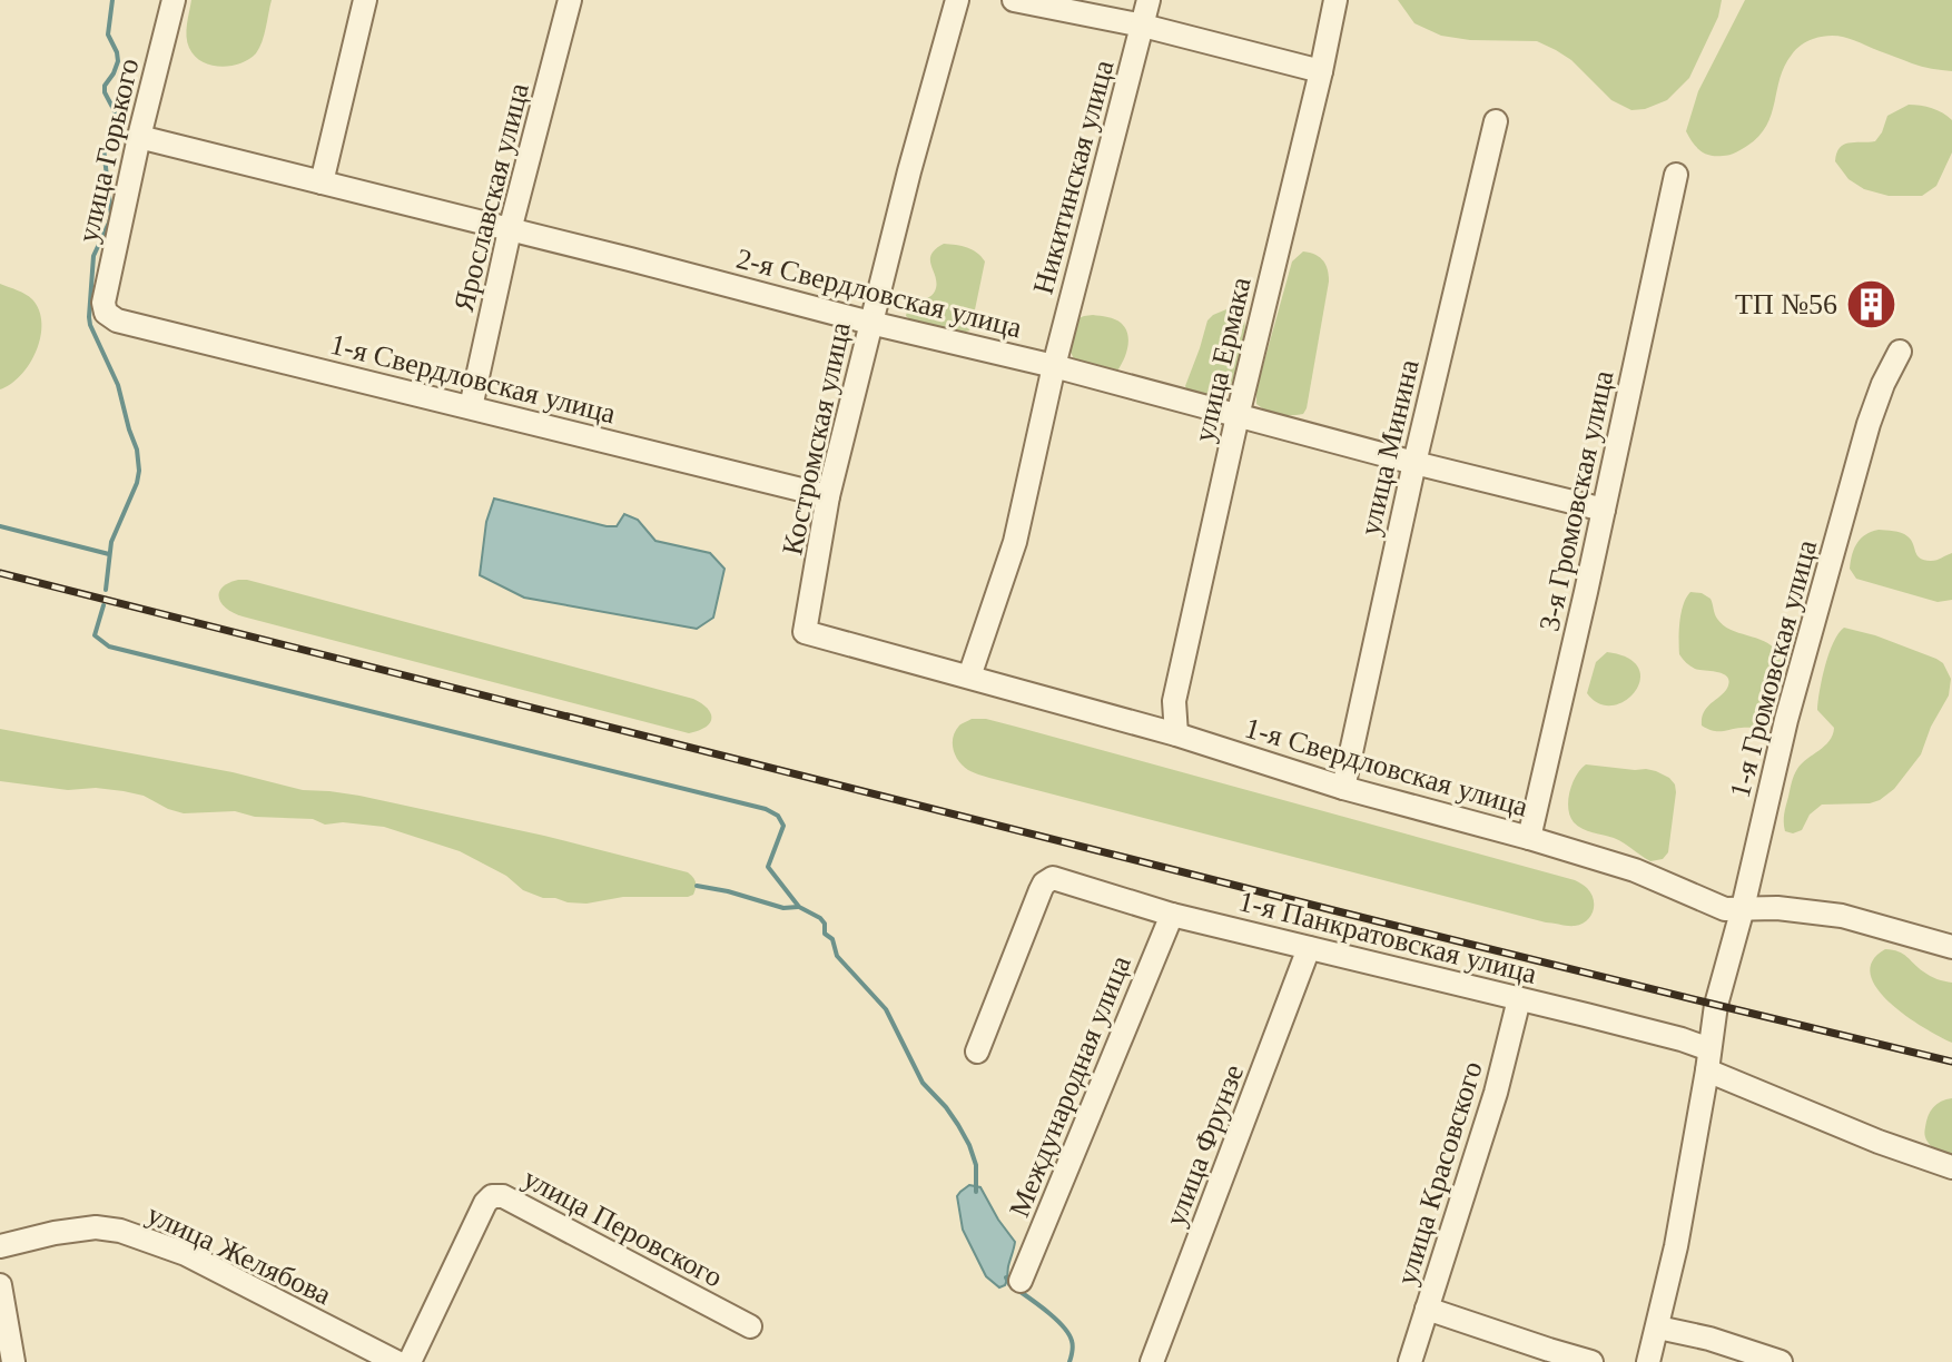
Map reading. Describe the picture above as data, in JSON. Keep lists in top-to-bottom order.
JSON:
{
  "streets": {
    "street": [
      "улица Горького",
      "Никитинская улица",
      "Ярославская улица",
      "2-я Свердловская улица",
      "улица Ермака",
      "1-я Свердловская улица",
      "Костромская улица",
      "улица Минина",
      "3-я Громовская улица",
      "1-я Громовская улица",
      "1-я Панкратовская улица",
      "Международная улица",
      "улица Фрунзе",
      "улица Красовского",
      "улица Перовского",
      "улица Желябова"
    ]
  },
  "crossings": [
    ["улица Горького", "2-я Свердловская улица"],
    ["улица Горького", "1-я Свердловская улица"],
    ["Никитинская улица", "2-я Свердловская улица"],
    ["Никитинская улица", "1-я Свердловская улица"],
    ["Ярославская улица", "2-я Свердловская улица"],
    ["Ярославская улица", "1-я Свердловская улица"],
    ["2-я Свердловская улица", "улица Ермака"],
    ["2-я Свердловская улица", "Костромская улица"],
    ["2-я Свердловская улица", "улица Минина"],
    ["2-я Свердловская улица", "3-я Громовская улица"],
    ["улица Ермака", "1-я Свердловская улица"],
    ["1-я Свердловская улица", "Костромская улица"],
    ["1-я Свердловская улица", "улица Минина"],
    ["1-я Свердловская улица", "3-я Громовская улица"],
    ["1-я Свердловская улица", "1-я Громовская улица"],
    ["1-я Громовская улица", "1-я Панкратовская улица"],
    ["1-я Панкратовская улица", "Международная улица"],
    ["1-я Панкратовская улица", "улица Фрунзе"],
    ["1-я Панкратовская улица", "улица Красовского"]
  ],
  "places": {
    "building": ["ТП №56"]
  }
}
